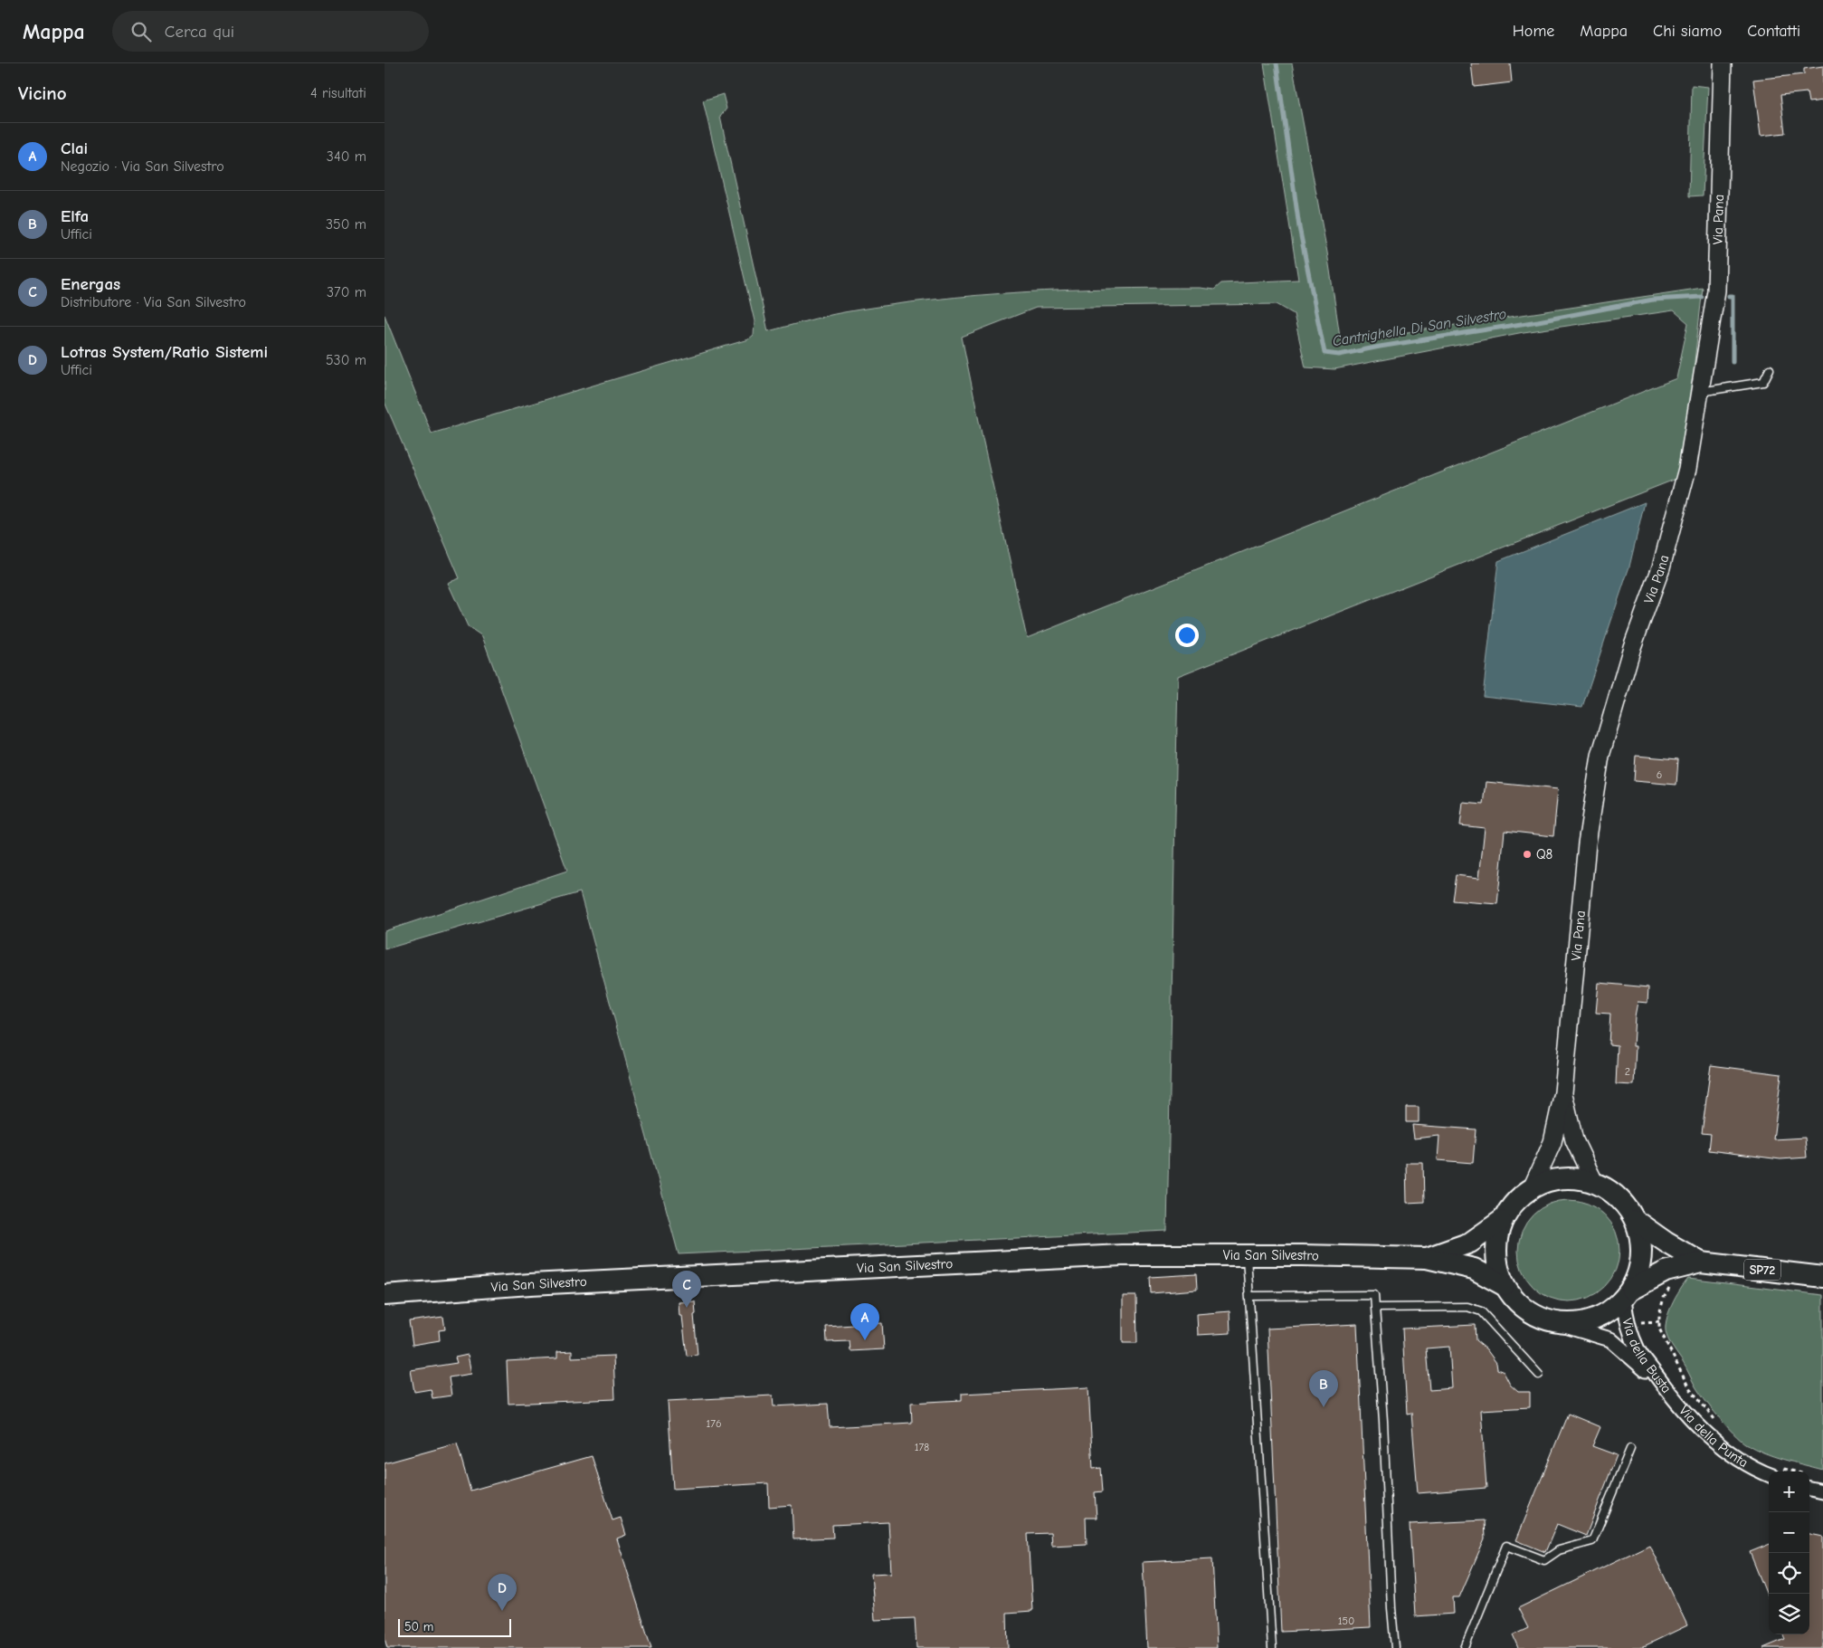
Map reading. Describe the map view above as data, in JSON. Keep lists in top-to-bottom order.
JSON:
{
  "streets": {
    "main road": ["Via San Silvestro", "SP72"],
    "street": ["Via Pana", "Via della Busta", "Via della Punta"]
  },
  "crossings": [
    ["Via Pana", "Via San Silvestro"],
    ["Via Pana", "SP72"],
    ["Via Pana", "Via della Busta"],
    ["Via San Silvestro", "SP72"],
    ["Via San Silvestro", "Via della Busta"],
    ["SP72", "Via della Busta"],
    ["Via della Busta", "Via della Punta"]
  ],
  "water": ["Cantrighella Di San Silvestro"],
  "places": ["Q8"],
  "house_numbers": [
    "6",
    "2",
    "176",
    "178",
    "150"
  ],
  "scale_bar": "50 m",
  "page": {
    "header": "Mappa",
    "search": "Cerca qui",
    "nav": [
      "Home",
      "Mappa",
      "Chi siamo",
      "Contatti"
    ],
    "heading": ["Vicino", "4 risultati"],
    "list": [
      {
        "mark": "A",
        "name": "Clai",
        "note": "Negozio · Via San Silvestro",
        "value": "340 m"
      },
      {
        "mark": "B",
        "name": "Elfa",
        "note": "Uffici",
        "value": "350 m"
      },
      {
        "mark": "C",
        "name": "Energas",
        "note": "Distributore · Via San Silvestro",
        "value": "370 m"
      },
      {
        "mark": "D",
        "name": "Lotras System/Ratio Sistemi",
        "note": "Uffici",
        "value": "530 m"
      }
    ],
    "pins": [
      "C",
      "A",
      "B",
      "D"
    ],
    "map_buttons": ["+", "−"],
    "scale": "50 m"
  }
}
